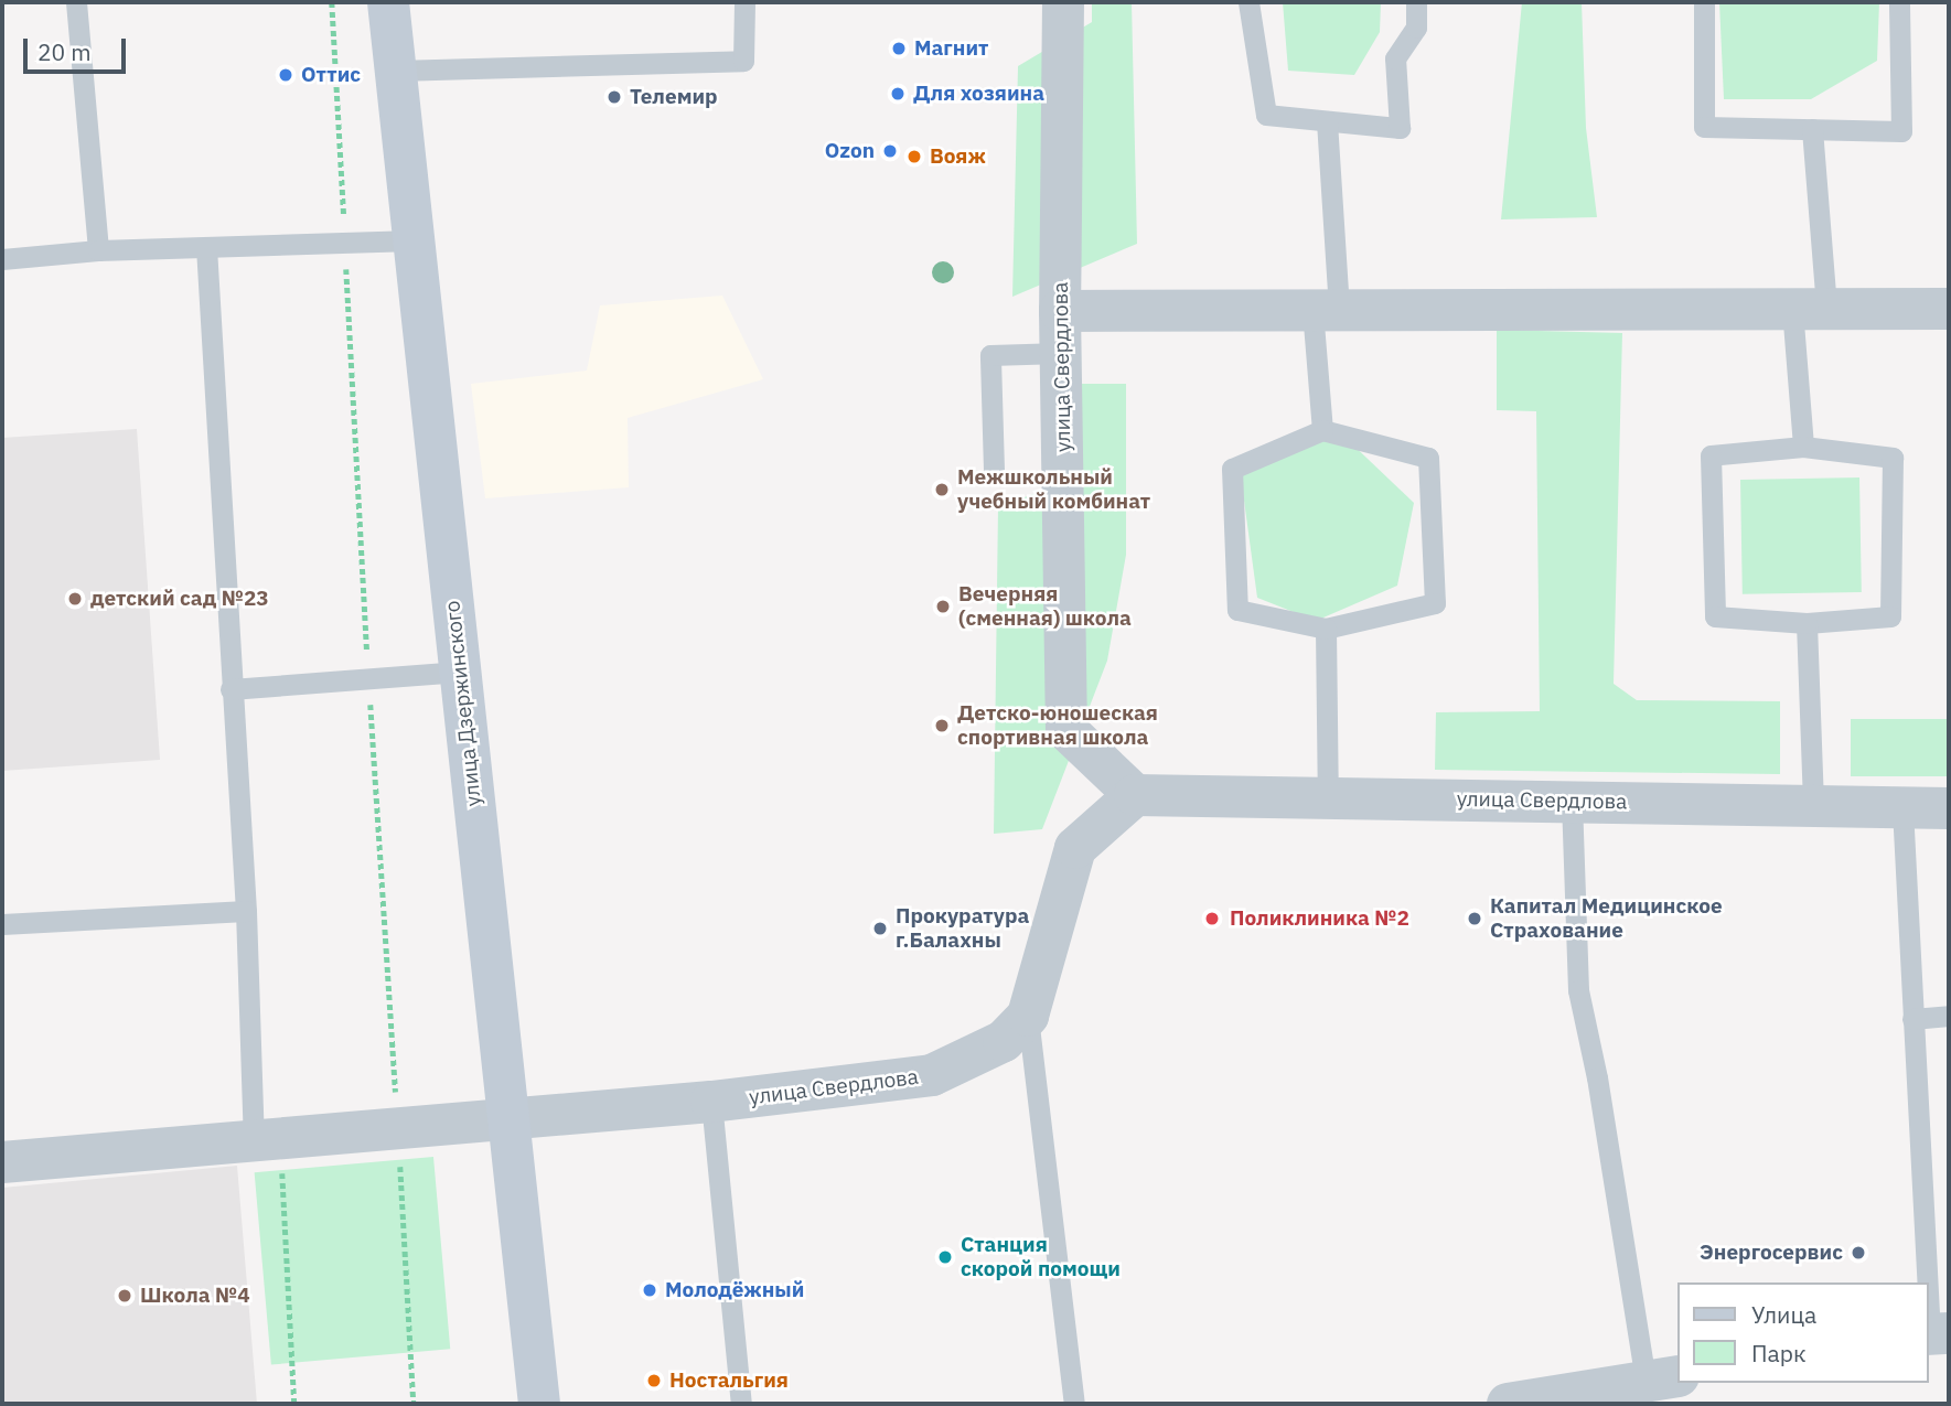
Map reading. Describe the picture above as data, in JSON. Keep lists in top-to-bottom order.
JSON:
{
  "streets": {
    "main road": ["улица Дзержинского"],
    "street": ["улица Свердлова"]
  },
  "crossings": [
    ["улица Свердлова", "улица Дзержинского"]
  ],
  "places": [
    "Магнит",
    "Оттис",
    "Для хозяина",
    "Телемир",
    "Ozon",
    "Вояж",
    "Межшкольный учебный комбинат",
    "детский сад №23",
    "Вечерняя (сменная) школа",
    "Детско-юношеская спортивная школа",
    "Поликлиника №2",
    "Капитал Медицинское Страхование",
    "Прокуратура г.Балахны",
    "Энергосервис",
    "Станция скорой помощи",
    "Молодёжный",
    "Школа №4",
    "Ностальгия"
  ],
  "legend": ["Улица", "Парк"],
  "scale_bar": "20 m"
}
